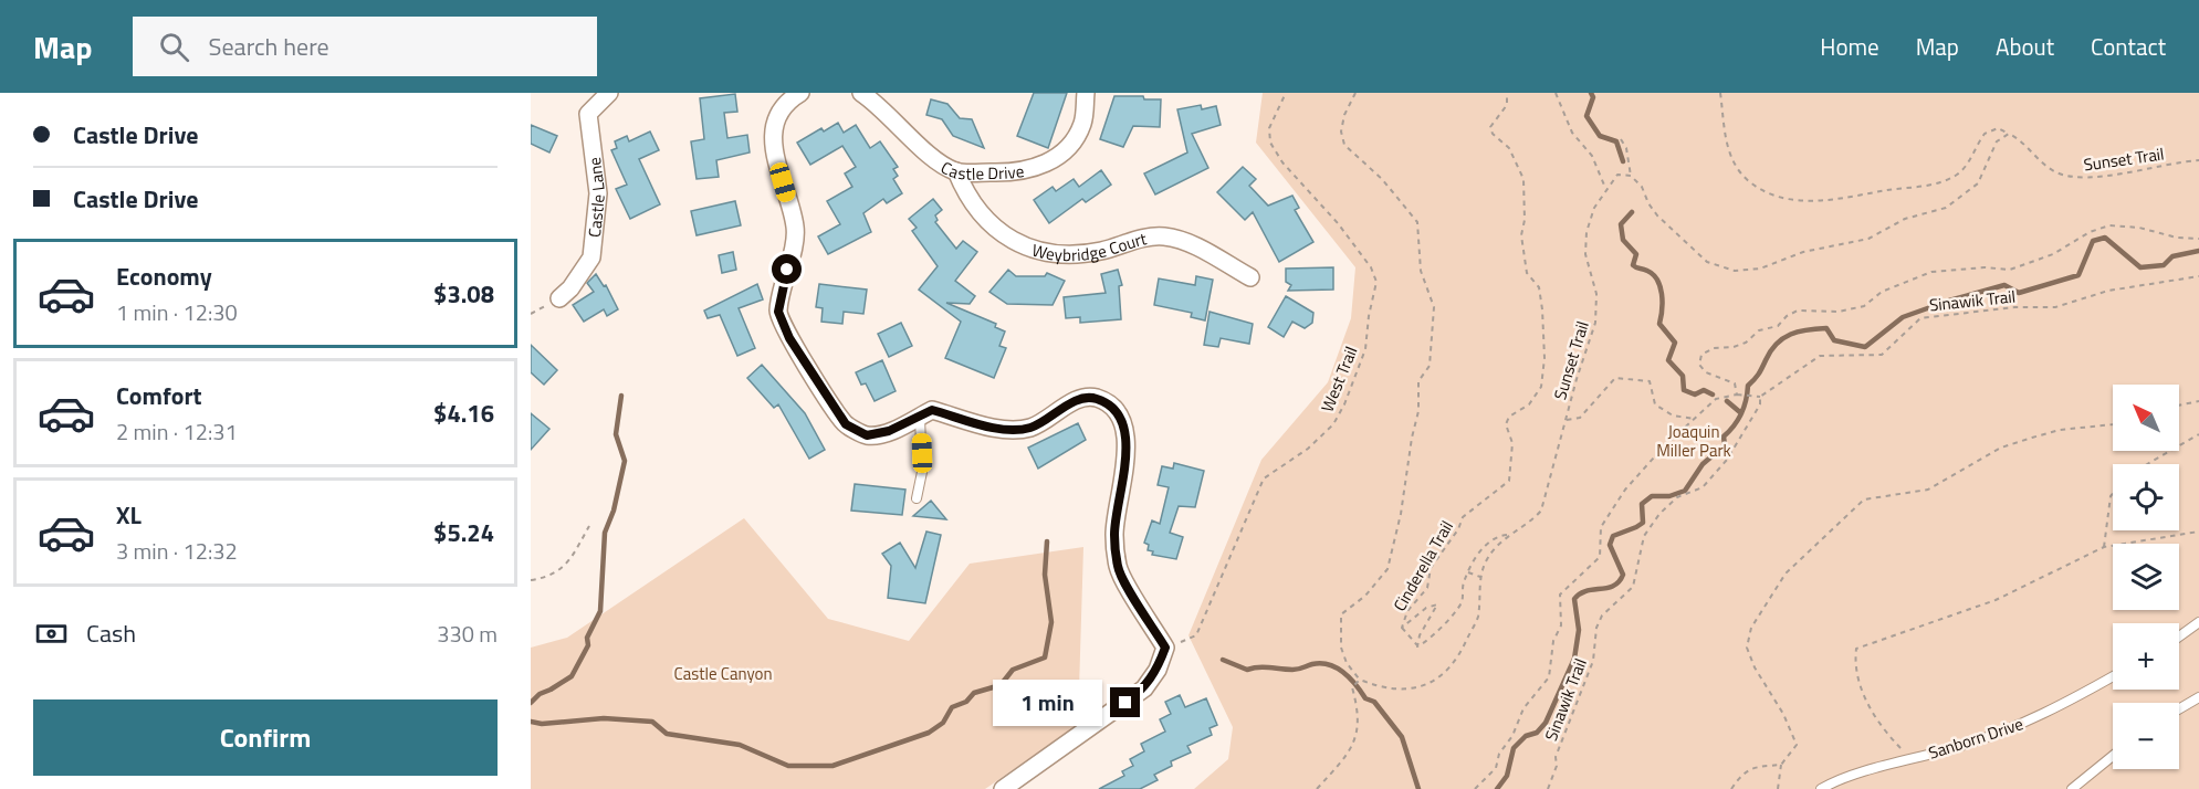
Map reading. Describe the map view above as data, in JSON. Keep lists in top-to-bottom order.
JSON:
{
  "streets": {
    "street": ["Castle Drive", "Castle Lane", "Weybridge Court"],
    "lane": ["Sanborn Drive"],
    "path": [
      "Sunset Trail",
      "Sinawik Trail",
      "West Trail",
      "Cinderella Trail"
    ]
  },
  "crossings": [
    ["Castle Drive", "Weybridge Court"]
  ],
  "parks": ["Joaquin Miller Park", "Castle Canyon"],
  "north": "top left",
  "page": {
    "header": "Map",
    "search": "Search here",
    "nav": [
      "Home",
      "Map",
      "About",
      "Contact"
    ],
    "banner": ["Castle Drive", "Castle Drive"],
    "list": [
      {
        "name": "Economy",
        "note": "1 min · 12:30",
        "value": "$3.08"
      },
      {
        "name": "Comfort",
        "note": "2 min · 12:31",
        "value": "$4.16"
      },
      {
        "name": "XL",
        "note": "3 min · 12:32",
        "value": "$5.24"
      }
    ],
    "map_buttons": ["+", "−"],
    "pay": ["Cash", "330 m"],
    "bubble": "1 min",
    "buttons": "Confirm"
  }
}
